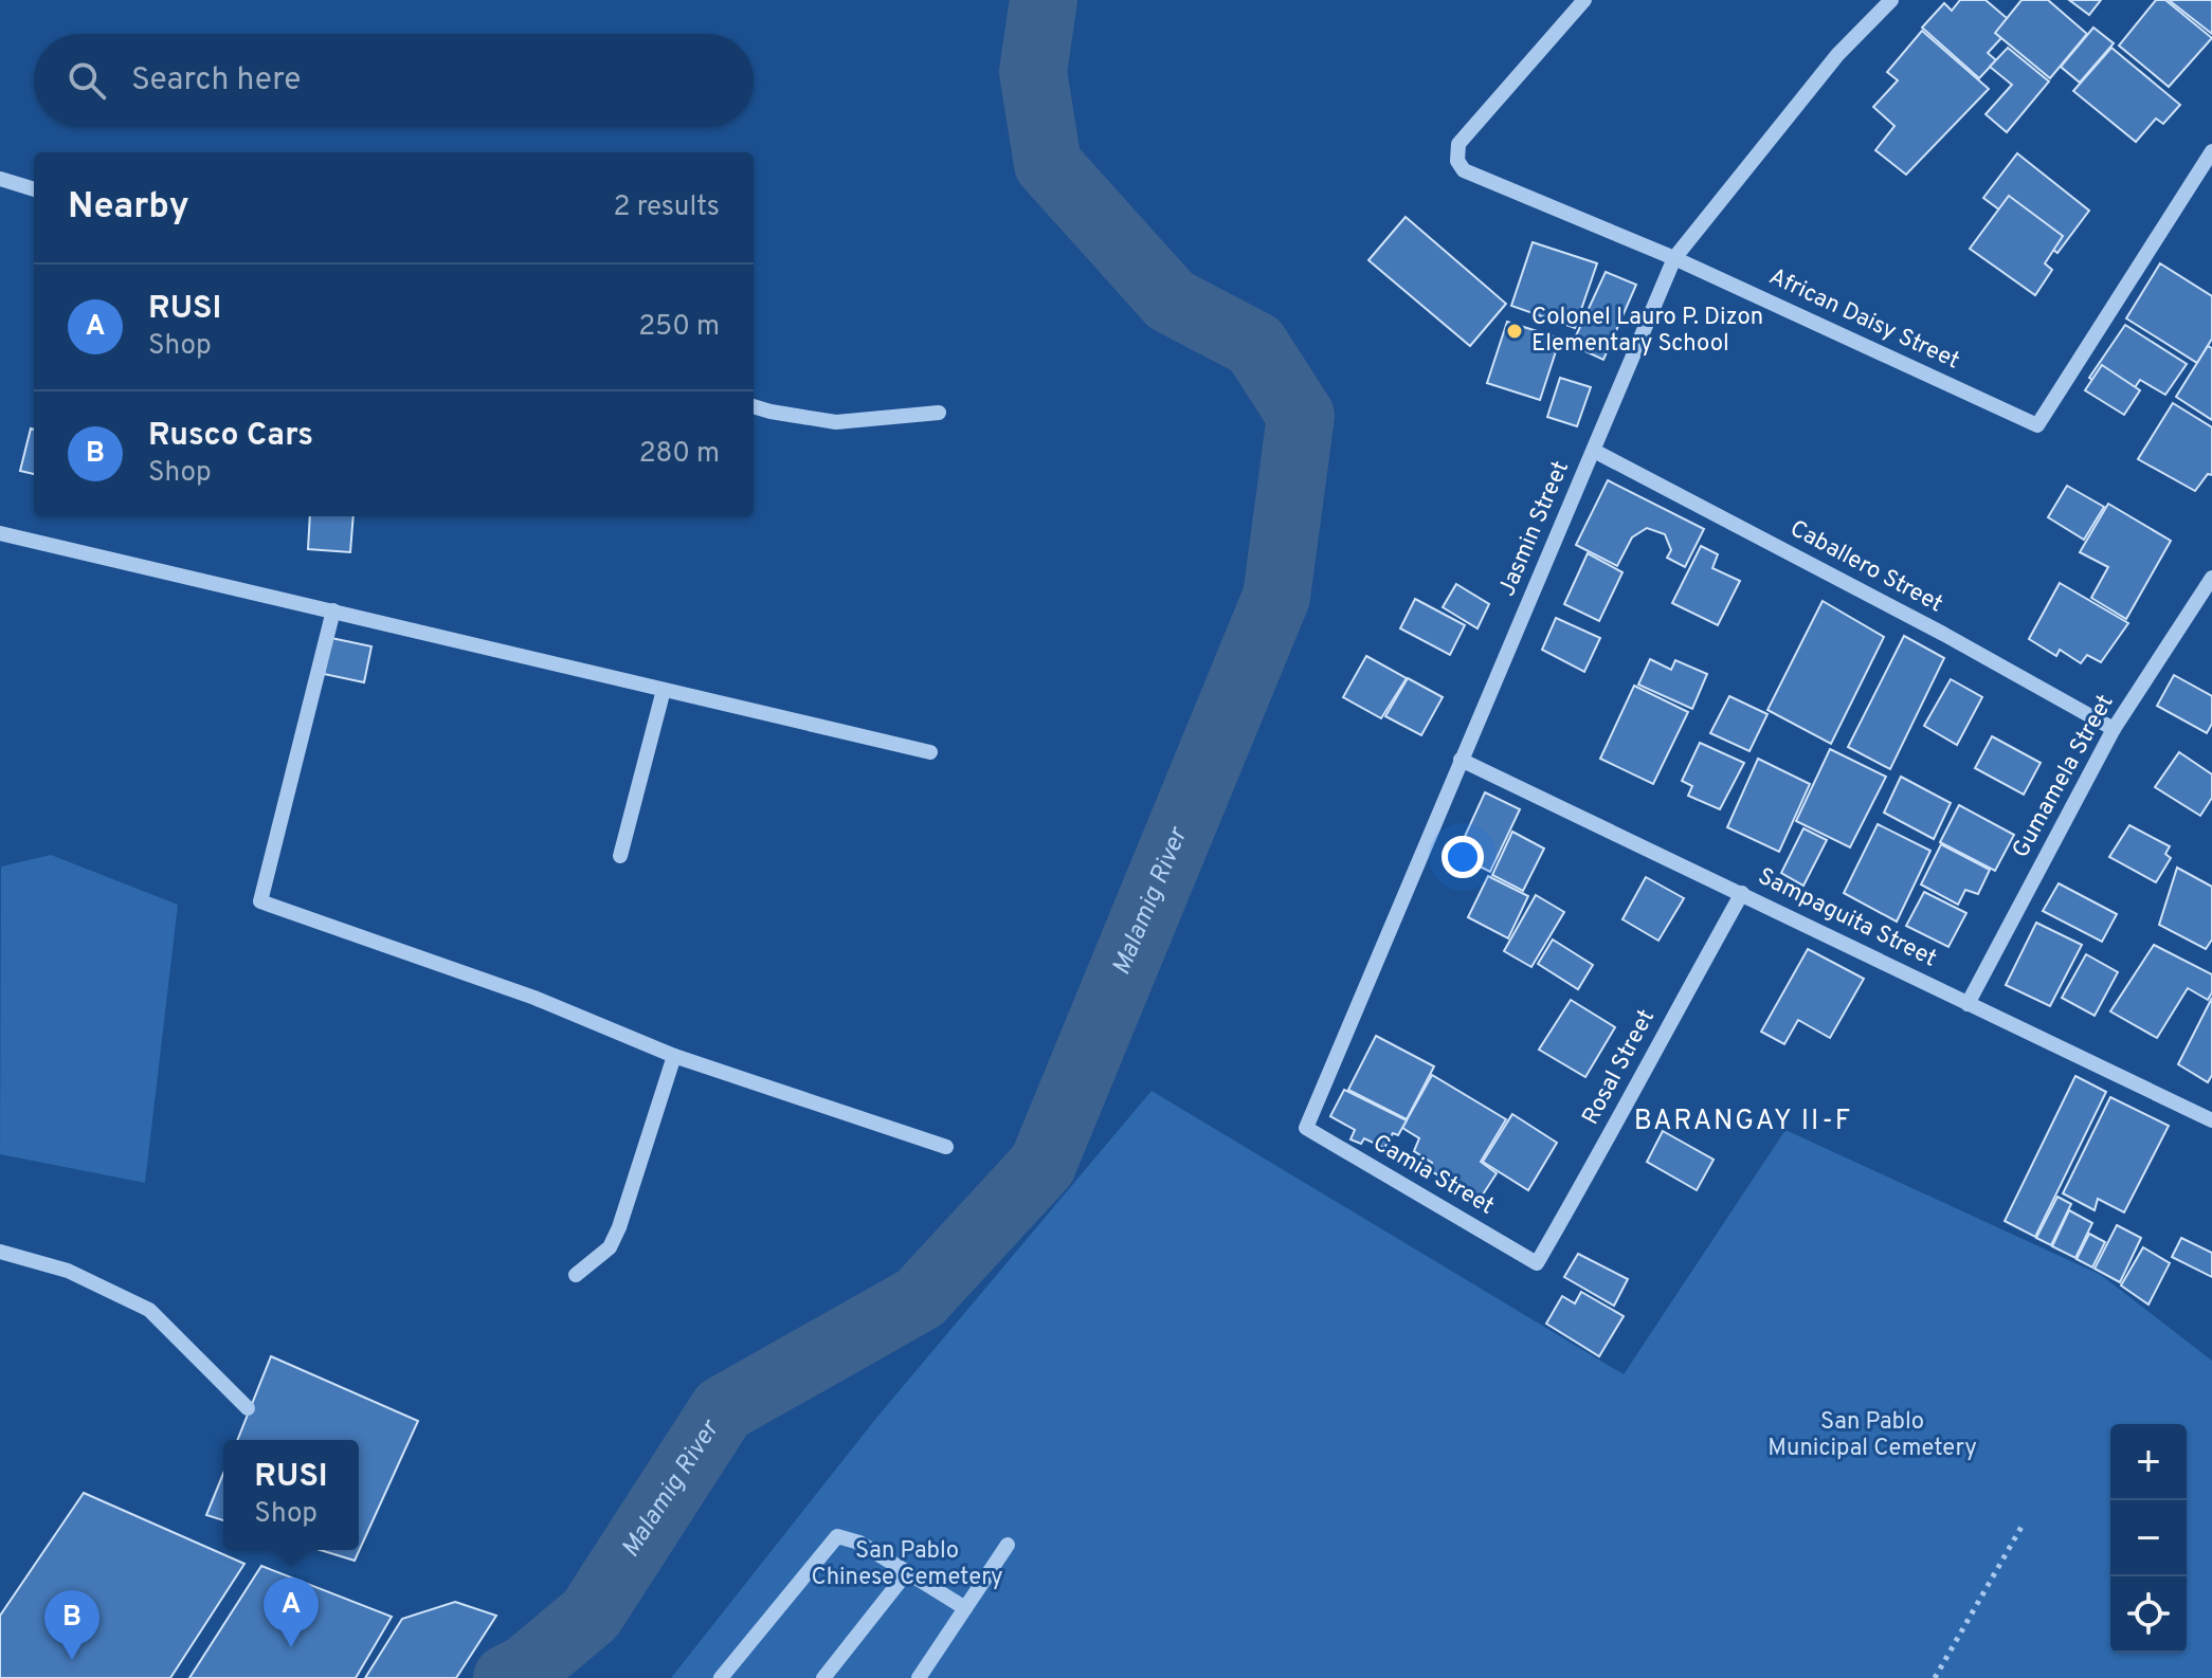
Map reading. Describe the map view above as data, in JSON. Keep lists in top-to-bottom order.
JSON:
{
  "streets": {
    "street": [
      "African Daisy Street",
      "Jasmin Street",
      "Caballero Street",
      "Gumamela Street",
      "Sampaguita Street",
      "Rosal Street",
      "Camia Street"
    ]
  },
  "crossings": [
    ["African Daisy Street", "Jasmin Street"],
    ["Jasmin Street", "Caballero Street"],
    ["Jasmin Street", "Sampaguita Street"],
    ["Jasmin Street", "Camia Street"],
    ["Caballero Street", "Gumamela Street"],
    ["Gumamela Street", "Sampaguita Street"],
    ["Sampaguita Street", "Rosal Street"],
    ["Rosal Street", "Camia Street"]
  ],
  "districts": ["BARANGAY II-F"],
  "water": ["Malamig River"],
  "parks": ["San Pablo Municipal Cemetery", "San Pablo Chinese Cemetery"],
  "places": ["Colonel Lauro P. Dizon Elementary School"],
  "page": {
    "search": "Search here",
    "heading": ["Nearby", "2 results"],
    "list": [
      {
        "mark": "A",
        "name": "RUSI",
        "note": "Shop",
        "value": "250 m"
      },
      {
        "mark": "B",
        "name": "Rusco Cars",
        "note": "Shop",
        "value": "280 m"
      }
    ],
    "map_buttons": ["+", "−"],
    "popup": ["RUSI", "Shop"],
    "pins": ["A", "B"]
  }
}
